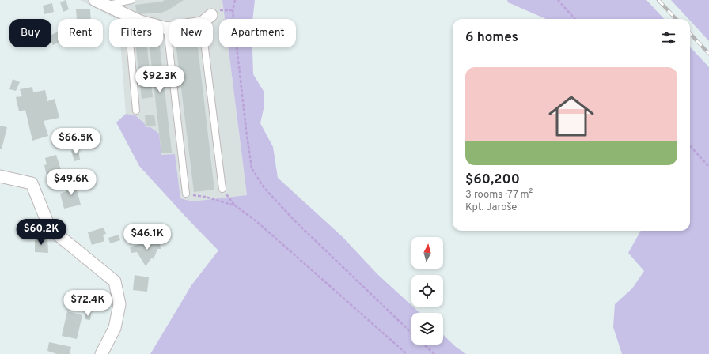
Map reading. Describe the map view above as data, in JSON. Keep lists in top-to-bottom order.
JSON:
{
  "north": "top",
  "page": {
    "chip": [
      "Buy",
      "Rent",
      "Filters",
      "New",
      "Apartment"
    ],
    "heading": "6 homes",
    "list": [
      {
        "name": "$60,200",
        "note": "3 rooms · 77 m² · Kpt. Jaroše"
      }
    ],
    "price": [
      "$92.3K",
      "$66.5K",
      "$49.6K",
      "$60.2K",
      "$46.1K",
      "$72.4K"
    ]
  }
}
